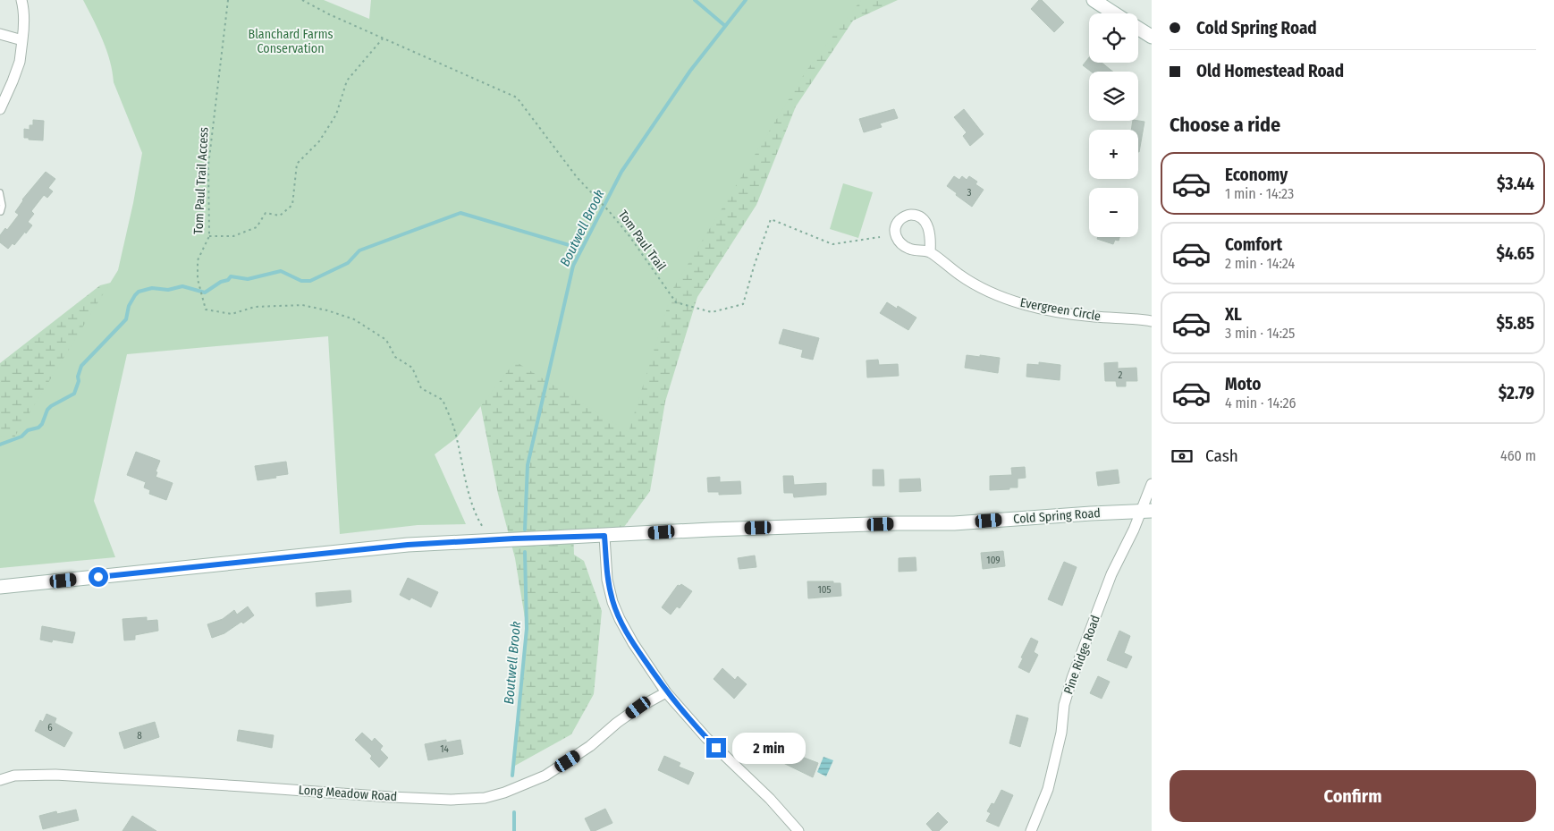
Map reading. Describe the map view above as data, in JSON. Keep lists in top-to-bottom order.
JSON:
{
  "streets": {
    "street": [
      "Evergreen Circle",
      "Cold Spring Road",
      "Pine Ridge Road",
      "Long Meadow Road"
    ],
    "path": ["Tom Paul Trail Access", "Tom Paul Trail"]
  },
  "crossings": [
    ["Tom Paul Trail Access", "Cold Spring Road"],
    ["Cold Spring Road", "Pine Ridge Road"]
  ],
  "water": ["Boutwell Brook"],
  "parks": ["Blanchard Farms Conservation"],
  "house_numbers": [
    "3",
    "2",
    "109",
    "105",
    "6",
    "8",
    "14"
  ],
  "page": {
    "banner": ["Cold Spring Road", "Old Homestead Road"],
    "map_buttons": ["+", "−"],
    "heading": "Choose a ride",
    "list": [
      {
        "name": "Economy",
        "note": "1 min · 14:23",
        "value": "$3.44"
      },
      {
        "name": "Comfort",
        "note": "2 min · 14:24",
        "value": "$4.65"
      },
      {
        "name": "XL",
        "note": "3 min · 14:25",
        "value": "$5.85"
      },
      {
        "name": "Moto",
        "note": "4 min · 14:26",
        "value": "$2.79"
      }
    ],
    "pay": ["Cash", "460 m"],
    "bubble": "2 min",
    "buttons": "Confirm"
  }
}
